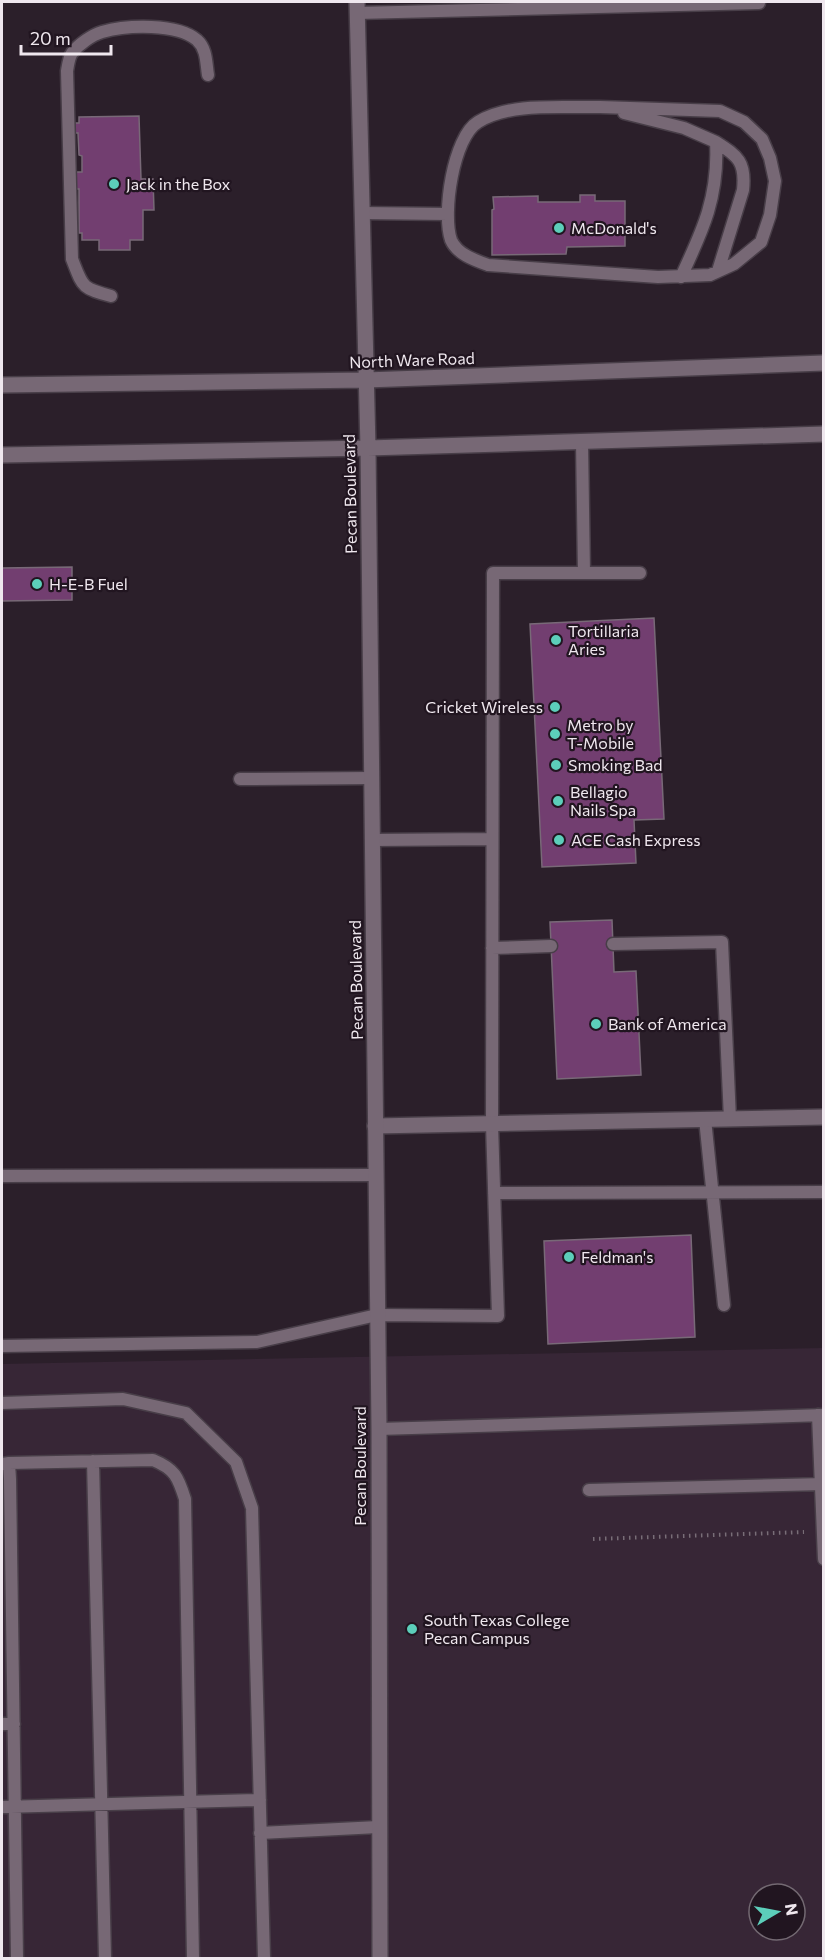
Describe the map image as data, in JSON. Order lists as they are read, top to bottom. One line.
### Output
{"streets":{"main road":["North Ware Road","Pecan Boulevard"]},"crossings":[["North Ware Road","Pecan Boulevard"]],"places":["Jack in the Box","McDonald's","H-E-B Fuel","Tortillaria Aries","Cricket Wireless","Metro by T-Mobile","Smoking Bad","Bellagio Nails Spa","ACE Cash Express","Bank of America","Feldman's","South Texas College Pecan Campus"],"scale_bar":"20 m","north":"right"}
